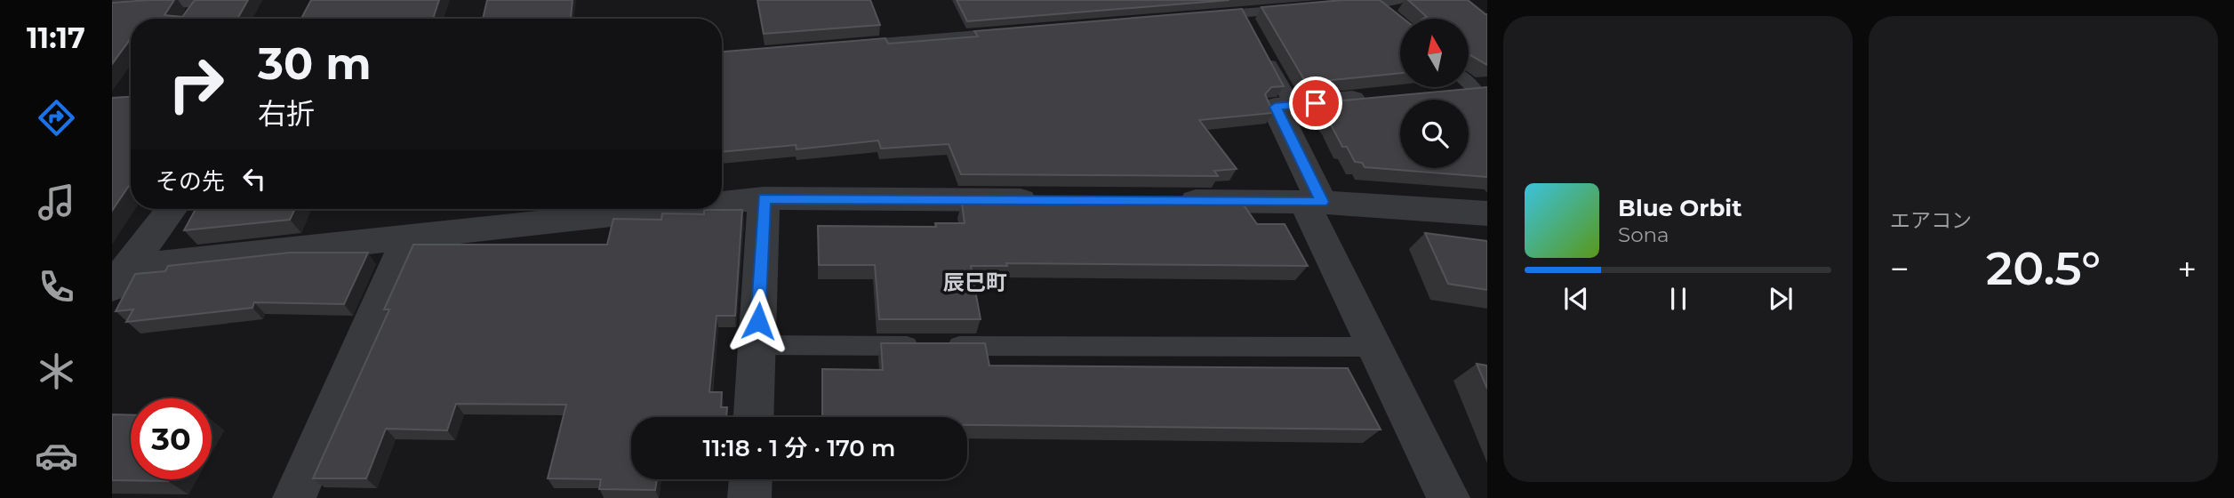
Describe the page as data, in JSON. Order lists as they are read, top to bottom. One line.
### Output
{"districts":["辰巳町"],"north":"top","page":{"tabs":"11:17","tile":"エアコン","turn":["30 m","右折"],"then":"その先","song":["Blue Orbit","Sona"],"heat":["−","20.5°","+"],"limit":"30","trip":"11:18 · 1 分 · 170 m"}}
